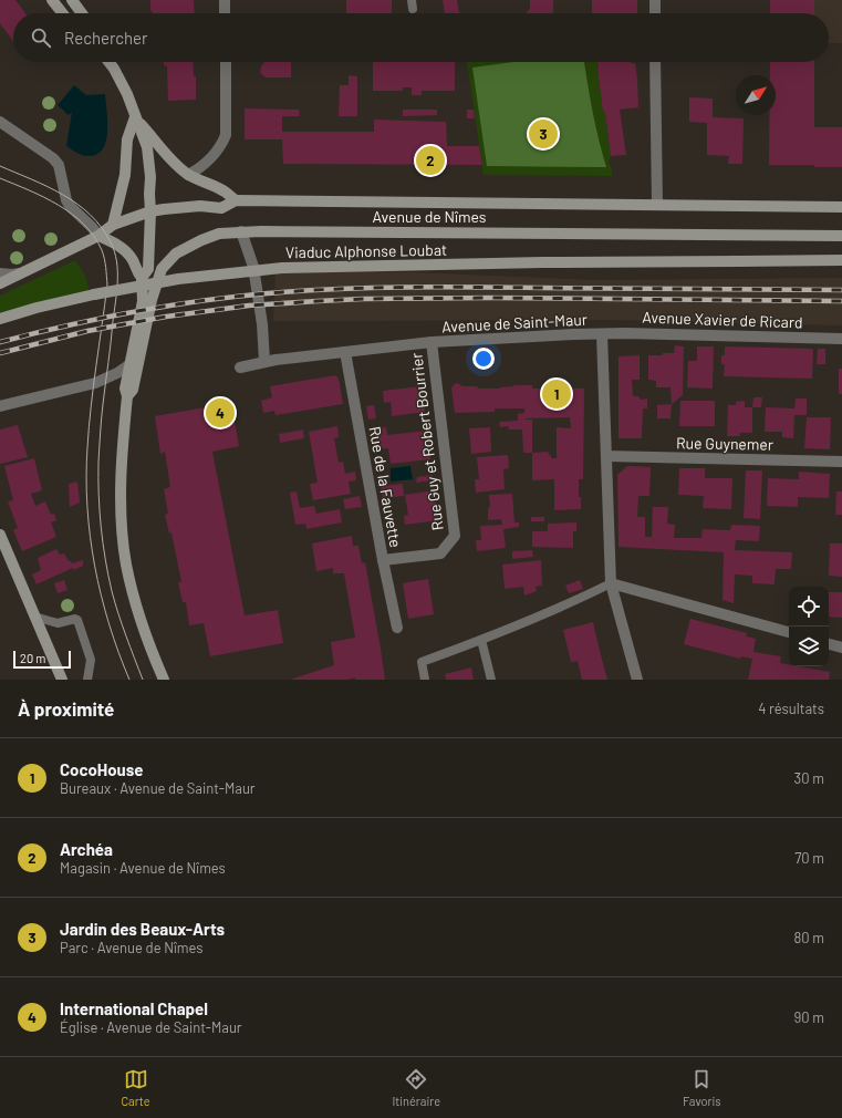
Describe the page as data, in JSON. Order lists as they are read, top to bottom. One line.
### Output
{"streets":{"main road":["Avenue de Nîmes","Viaduc Alphonse Loubat"],"street":["Avenue Xavier de Ricard","Avenue de Saint-Maur","Rue Guy et Robert Bourrier","Rue Guynemer","Rue de la Fauvette"]},"crossings":[["Avenue Xavier de Ricard","Avenue de Saint-Maur"],["Avenue de Saint-Maur","Rue Guy et Robert Bourrier"],["Avenue de Saint-Maur","Rue Guynemer"],["Avenue de Saint-Maur","Rue de la Fauvette"],["Rue Guy et Robert Bourrier","Rue de la Fauvette"]],"scale_bar":"20 m","north":"top right","page":{"search":"Rechercher","pins":["3","2","1","4"],"scale":"20 m","heading":["À proximité","4 résultats"],"list":[{"mark":"1","name":"CocoHouse","note":"Bureaux · Avenue de Saint-Maur","value":"30 m"},{"mark":"2","name":"Archéa","note":"Magasin · Avenue de Nîmes","value":"70 m"},{"mark":"3","name":"Jardin des Beaux-Arts","note":"Parc · Avenue de Nîmes","value":"80 m"},{"mark":"4","name":"International Chapel","note":"Église · Avenue de Saint-Maur","value":"90 m"}],"nav":["Carte","Itinéraire","Favoris"]}}
